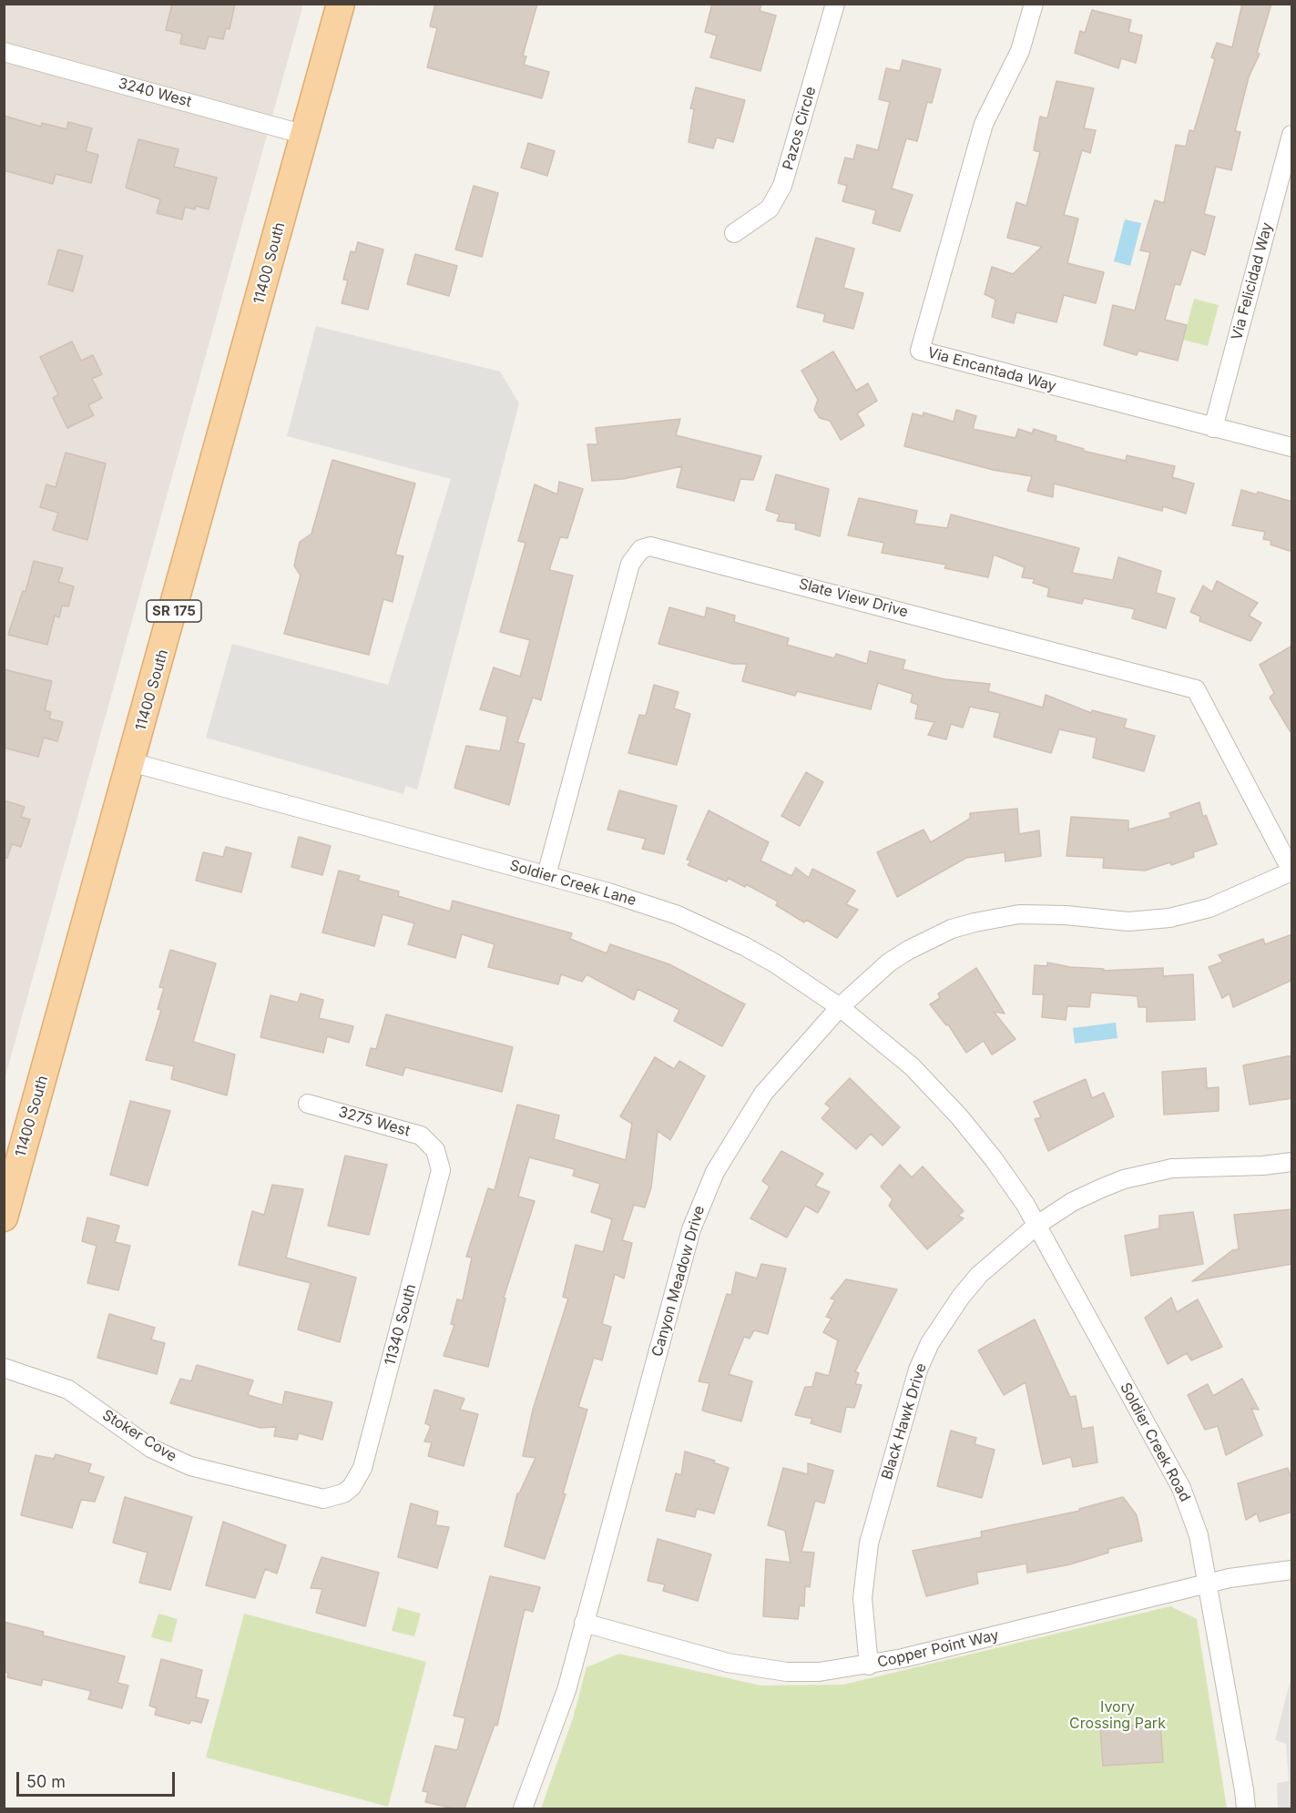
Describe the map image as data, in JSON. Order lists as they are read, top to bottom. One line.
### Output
{"streets":{"main road":["11400 South","SR 175"],"street":["3240 West","Pazos Circle","Via Felicidad Way","Via Encantada Way","Slate View Drive","Soldier Creek Lane","3275 West","Canyon Meadow Drive","11340 South","Black Hawk Drive","Stoker Cove","Soldier Creek Road","Copper Point Way"]},"crossings":[["3240 West","11400 South"],["11400 South","Soldier Creek Lane"],["Via Felicidad Way","Via Encantada Way"],["Slate View Drive","Soldier Creek Lane"],["Slate View Drive","Canyon Meadow Drive"],["Soldier Creek Lane","Canyon Meadow Drive"],["Soldier Creek Lane","Soldier Creek Road"],["3275 West","11340 South"],["Canyon Meadow Drive","Copper Point Way"],["11340 South","Stoker Cove"],["Black Hawk Drive","Soldier Creek Road"],["Black Hawk Drive","Copper Point Way"],["Soldier Creek Road","Copper Point Way"]],"parks":["Ivory Crossing Park"],"scale_bar":"50 m"}
